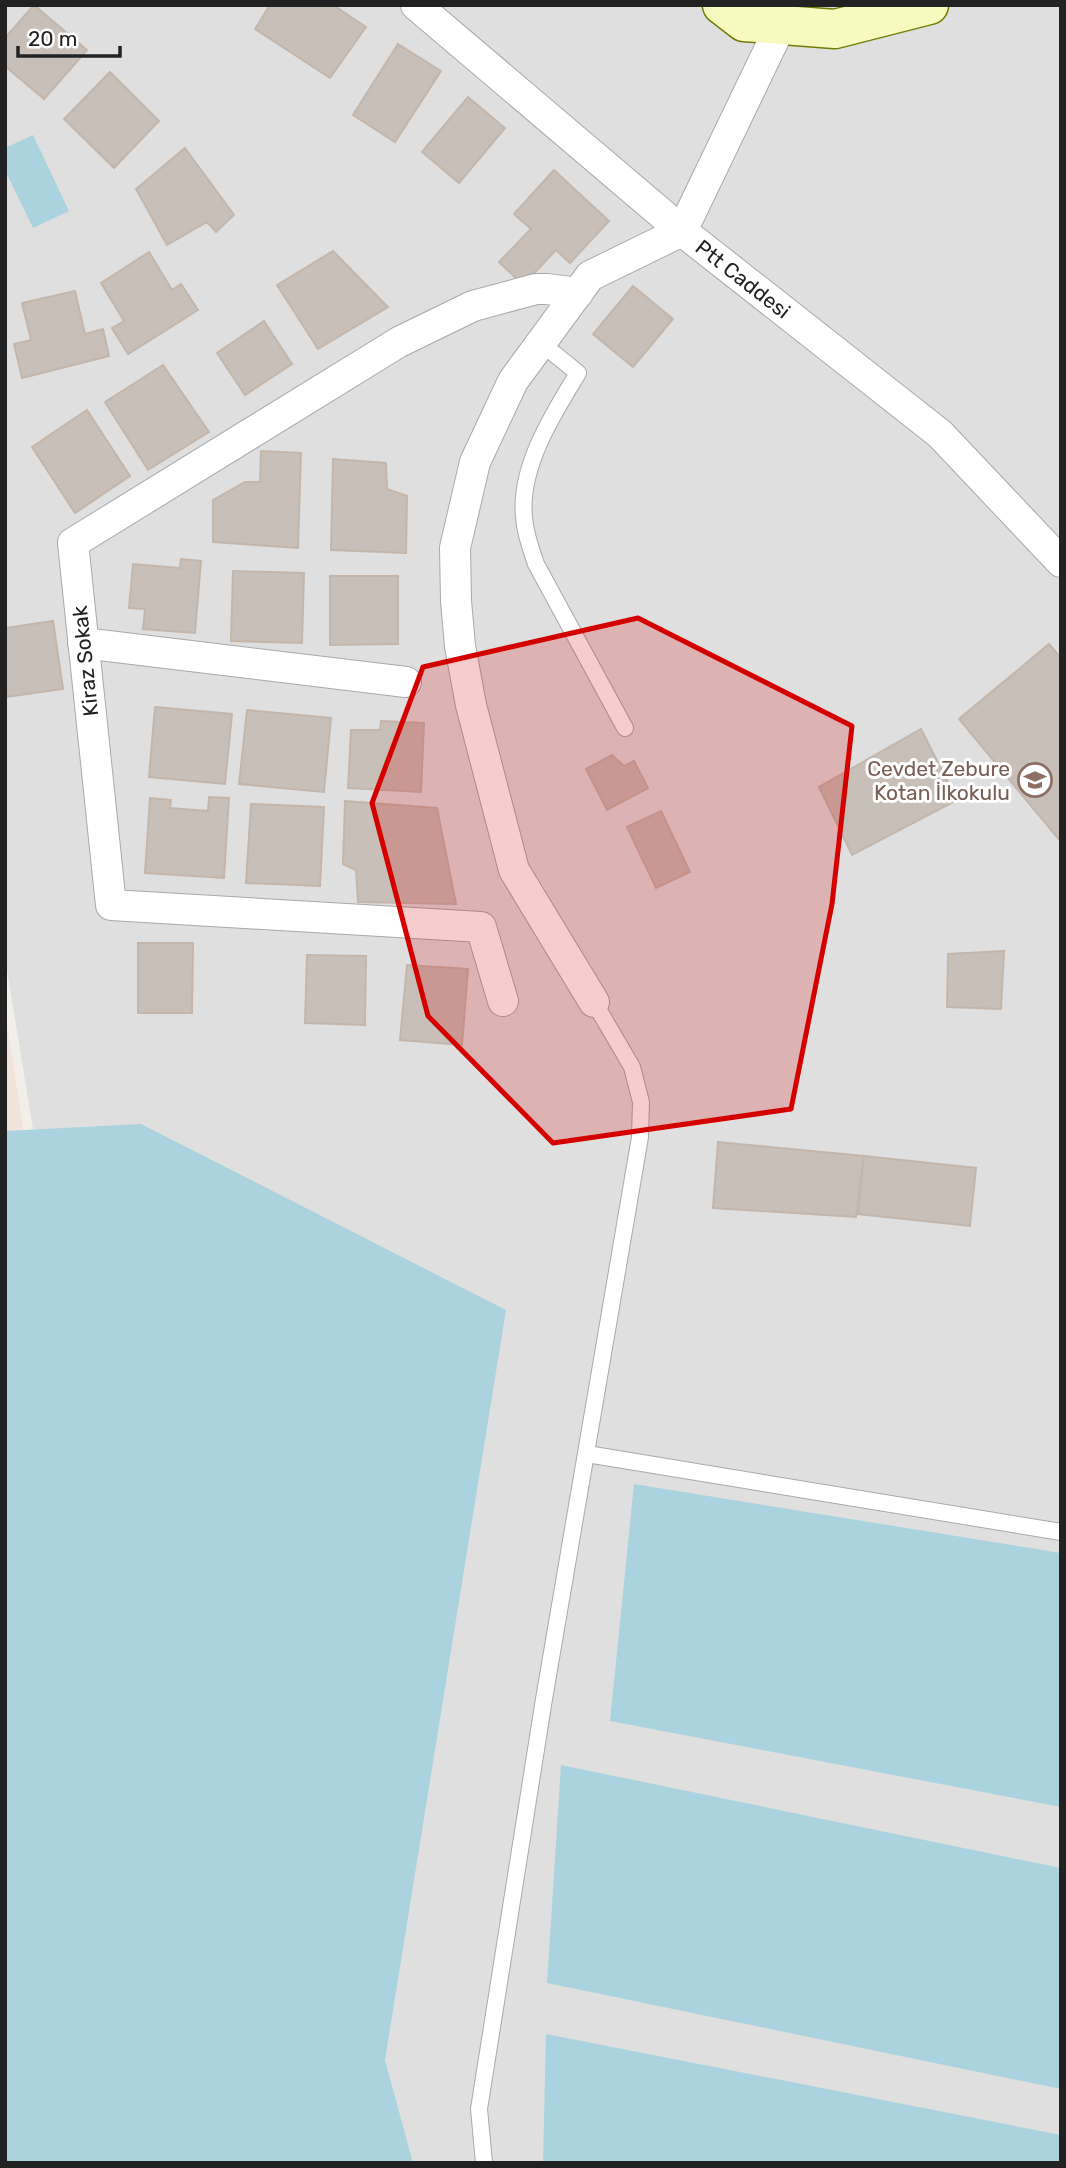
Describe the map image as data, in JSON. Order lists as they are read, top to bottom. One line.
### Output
{"streets":{"street":["Ptt Caddesi","Kiraz Sokak"]},"places":{"school or university":["Cevdet Zebure Kotan İlkokulu"]},"scale_bar":"20 m"}
